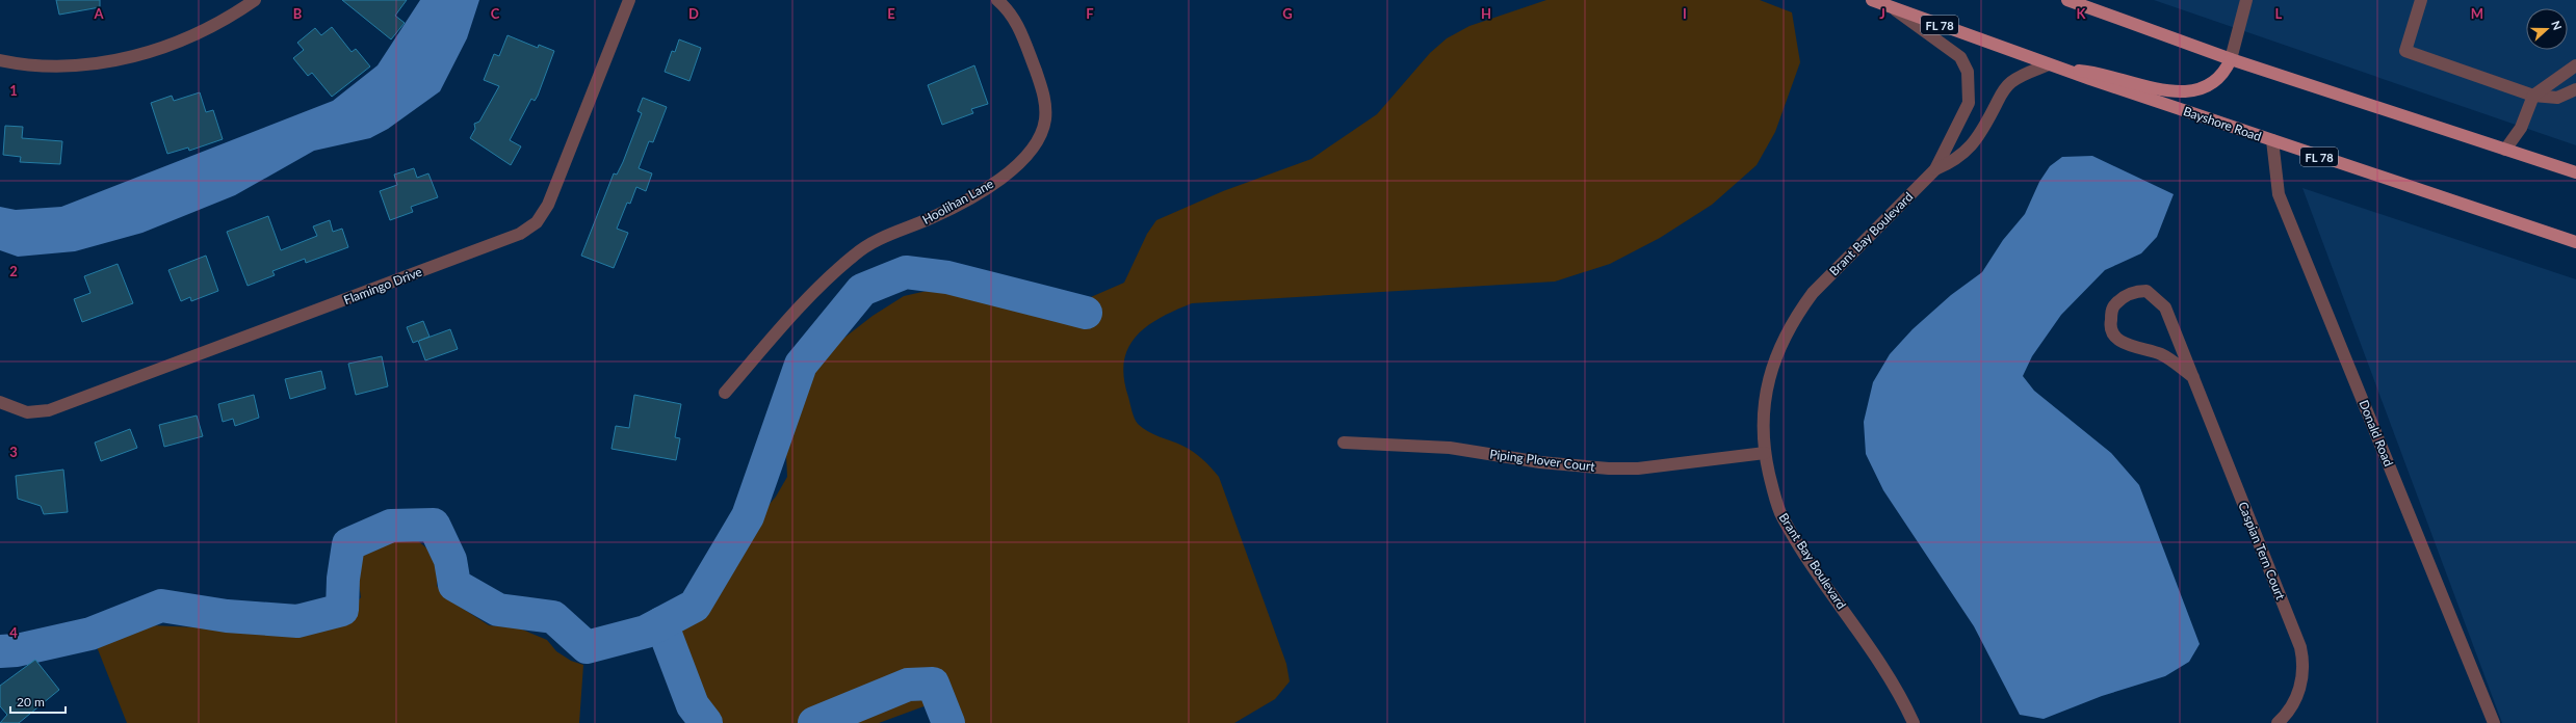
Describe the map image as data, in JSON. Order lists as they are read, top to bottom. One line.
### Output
{"streets":{"main road":["FL 78","Bayshore Road"],"street":["Hoolihan Lane","Brant Bay Boulevard","Flamingo Drive","Donald Road","Piping Plover Court","Caspian Tern Court"]},"crossings":[["Bayshore Road","Brant Bay Boulevard"],["Bayshore Road","Donald Road"],["Brant Bay Boulevard","Piping Plover Court"]],"scale_bar":"20 m","north":"right","grid":{"columns":["A","B","C","D","E","F","G","H","I","J","K","L","M"],"rows":["1","2","3","4"]}}
